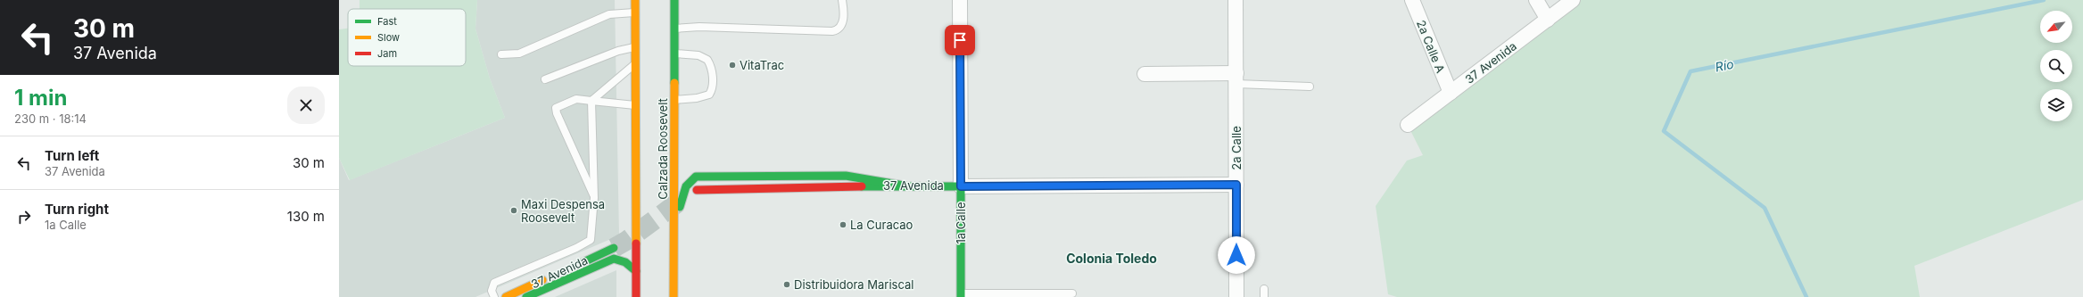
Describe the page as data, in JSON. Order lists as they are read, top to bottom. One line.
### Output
{"streets":{"main road":["37 Avenida","Calzada Roosevelt","1a Calle"],"street":["2a Calle A","2a Calle"]},"crossings":[["2a Calle A","37 Avenida"],["37 Avenida","2a Calle"],["37 Avenida","1a Calle"]],"districts":["Colonia Toledo"],"water":["Río"],"places":["VitaTrac","Maxi Despensa Roosevelt","La Curacao","Distribuidora Mariscal"],"legend":["Fast","Slow","Jam"],"north":"bottom left","page":{"turn":["30 m","37 Avenida"],"heading":["1 min","230 m · 18:14"],"list":[{"name":"Turn left","note":"37 Avenida","value":"30 m"},{"name":"Turn right","note":"1a Calle","value":"130 m"}]}}
